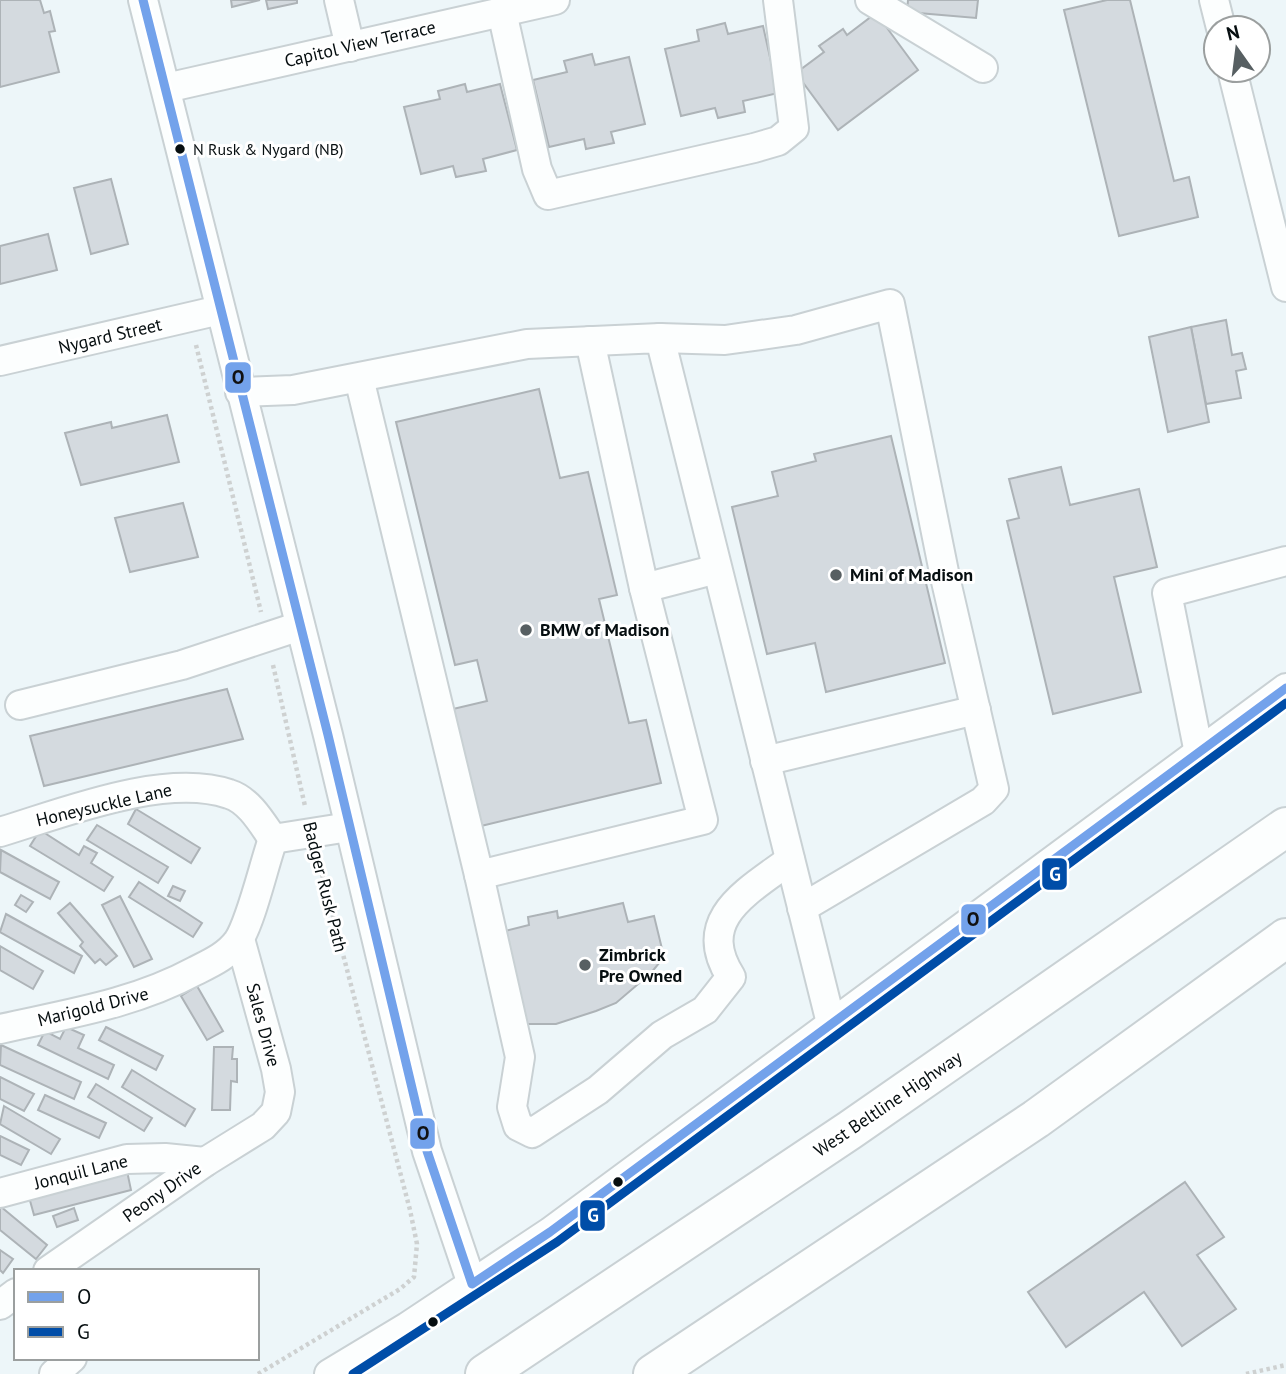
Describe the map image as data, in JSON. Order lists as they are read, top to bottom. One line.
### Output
{"streets":{"highway":["West Beltline Highway"],"street":["Capitol View Terrace","Nygard Street","Honeysuckle Lane","Marigold Drive","Sales Drive","Jonquil Lane","Peony Drive"],"path":["Badger Rusk Path"]},"crossings":[["Nygard Street","Badger Rusk Path"],["Marigold Drive","Sales Drive"],["Sales Drive","Peony Drive"],["Jonquil Lane","Peony Drive"]],"places":["N Rusk & Nygard (NB)","Mini of Madison","BMW of Madison","Zimbrick Pre Owned"],"lines":["transit line O","transit line G"],"legend":["O","G"],"north":"top"}
